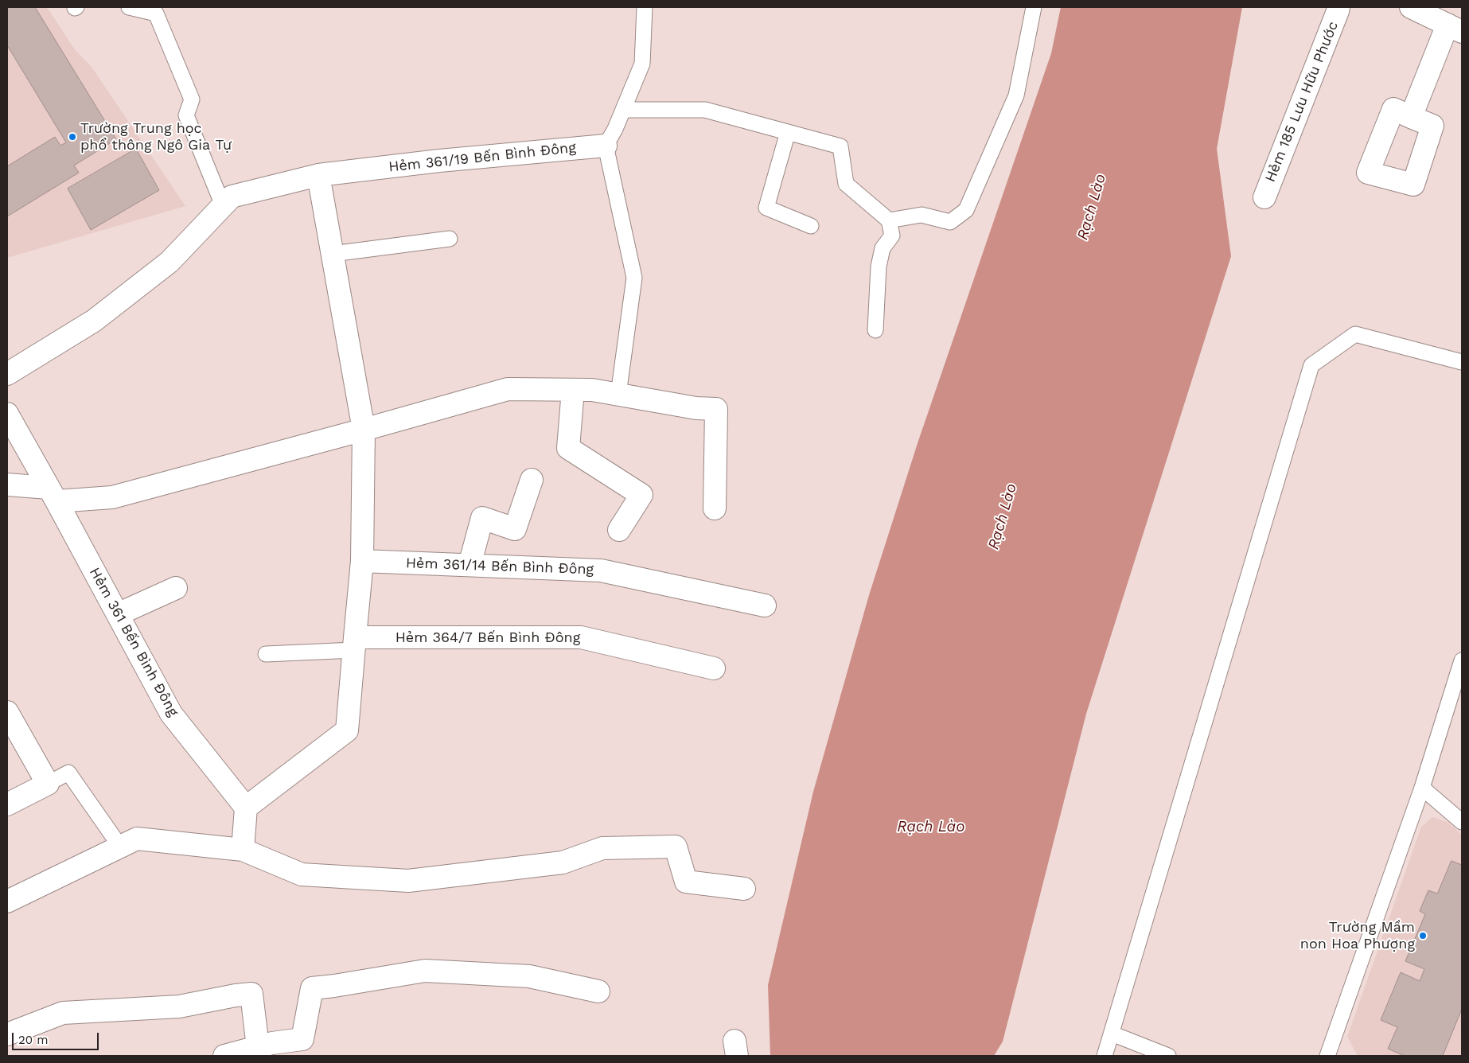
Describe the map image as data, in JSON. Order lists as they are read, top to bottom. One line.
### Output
{"streets":{"street":["Hẻm 185 Lưu Hữu Phước","Hẻm 361/19 Bến Bình Đông","Hẻm 361/14 Bến Bình Đông","Hẻm 364/7 Bến Bình Đông","Hẻm 361 Bến Bình Đông"]},"water":["Rạch Lào"],"places":["Trường Trung học phổ thông Ngô Gia Tự","Trường Mầm non Hoa Phượng"],"scale_bar":"20 m"}
